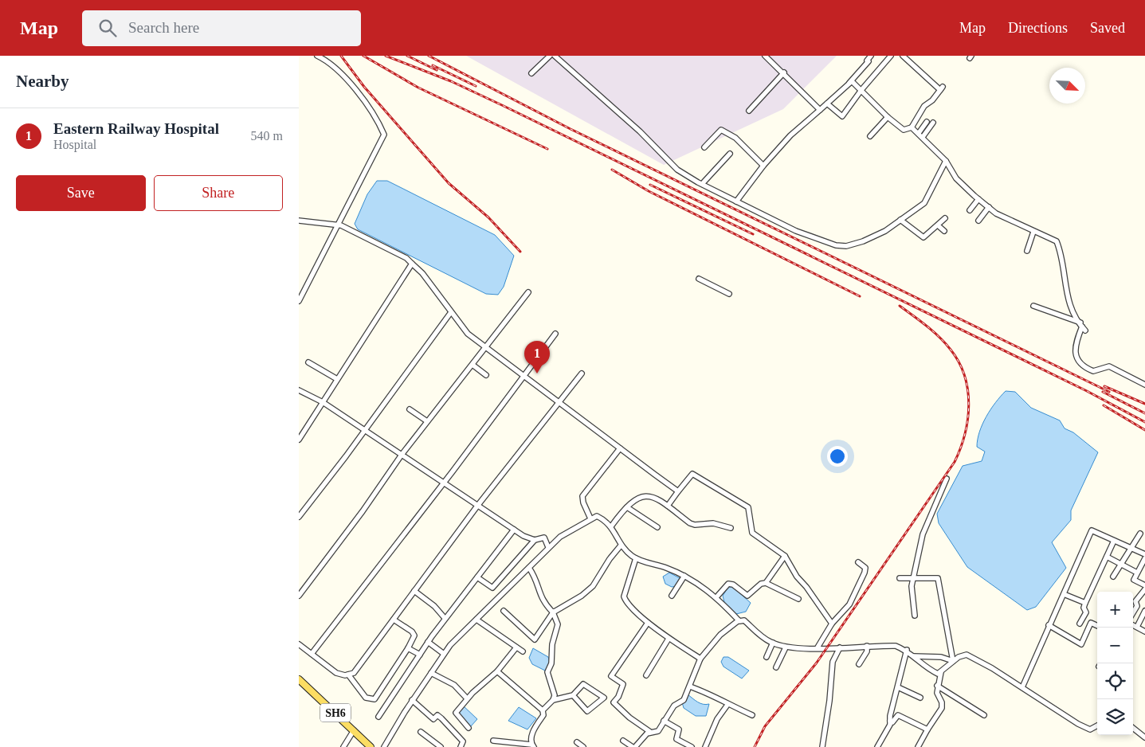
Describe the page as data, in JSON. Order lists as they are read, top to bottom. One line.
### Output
{"streets":{"main road":["SH6"]},"north":"bottom right","page":{"header":"Map","search":"Search here","nav":["Map","Directions","Saved"],"heading":"Nearby","list":[{"mark":"1","name":"Eastern Railway Hospital","note":"Hospital","value":"540 m"}],"buttons":["Save","Share"],"pins":"1","map_buttons":["+","−"]}}
